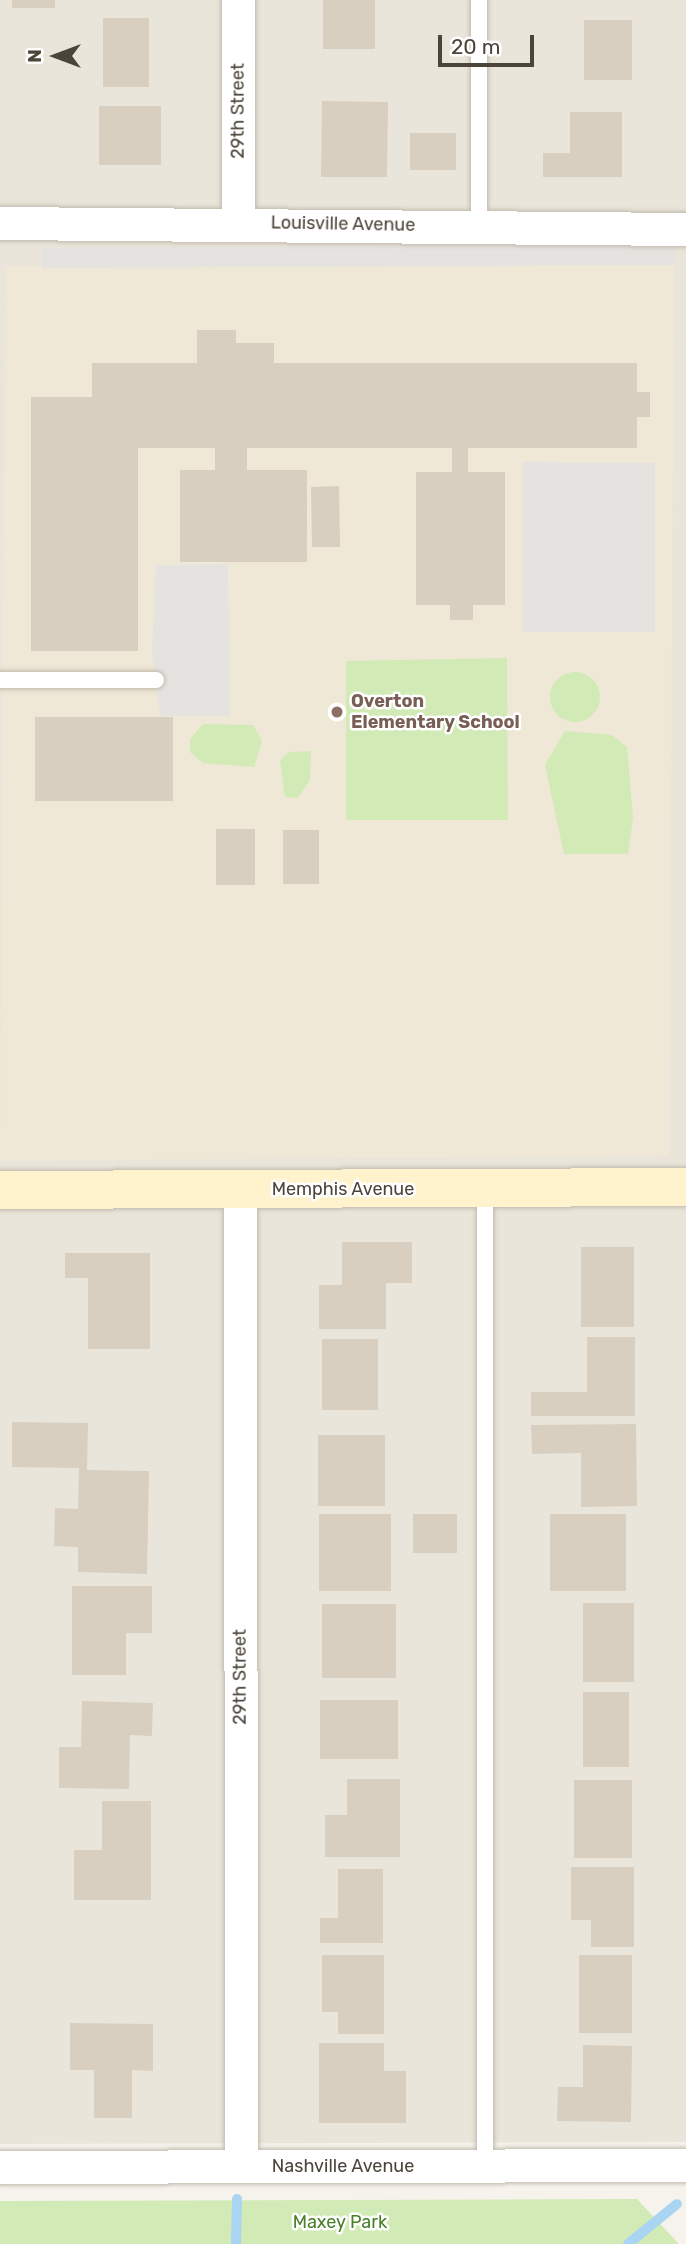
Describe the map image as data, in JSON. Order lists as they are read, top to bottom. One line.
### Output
{"streets":{"street":["29th Street","Louisville Avenue","Memphis Avenue","Nashville Avenue"]},"crossings":[["29th Street","Louisville Avenue"],["29th Street","Memphis Avenue"],["29th Street","Nashville Avenue"]],"parks":["Maxey Park"],"places":["Overton Elementary School"],"scale_bar":"20 m","north":"left"}
